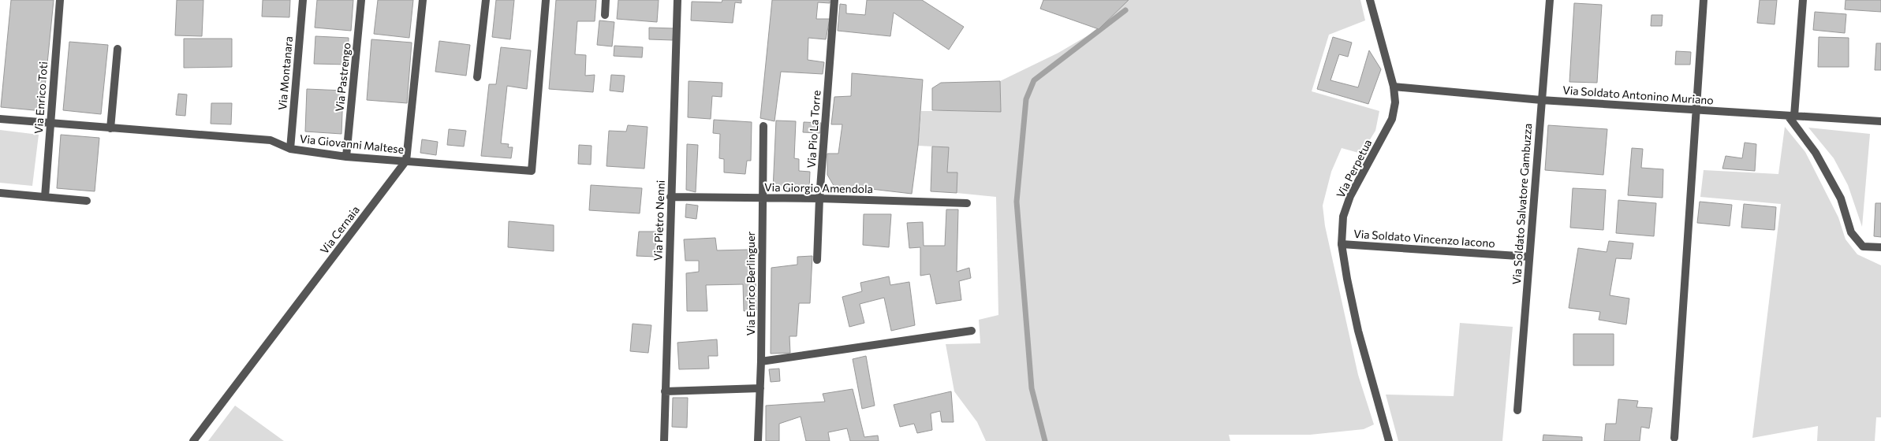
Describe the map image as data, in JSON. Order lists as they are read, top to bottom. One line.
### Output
{"streets":{"street":["Via Montanara","Via Pastrengo","Via Soldato Antonino Muriano","Via Enrico Toti","Via Pio La Torre","Via Giovanni Maltese","Via Perpetua","Via Giorgio Amendola","Via Soldato Salvatore Gambuzza","Via Pietro Nenni","Via Cernaia","Via Soldato Vincenzo Iacono","Via Enrico Berlinguer"]},"crossings":[["Via Montanara","Via Giovanni Maltese"],["Via Pastrengo","Via Giovanni Maltese"],["Via Soldato Antonino Muriano","Via Perpetua"],["Via Soldato Antonino Muriano","Via Soldato Salvatore Gambuzza"],["Via Enrico Toti","Via Giovanni Maltese"],["Via Pio La Torre","Via Giorgio Amendola"],["Via Giovanni Maltese","Via Cernaia"],["Via Perpetua","Via Soldato Vincenzo Iacono"],["Via Giorgio Amendola","Via Pietro Nenni"],["Via Giorgio Amendola","Via Enrico Berlinguer"],["Via Soldato Salvatore Gambuzza","Via Soldato Vincenzo Iacono"]]}
